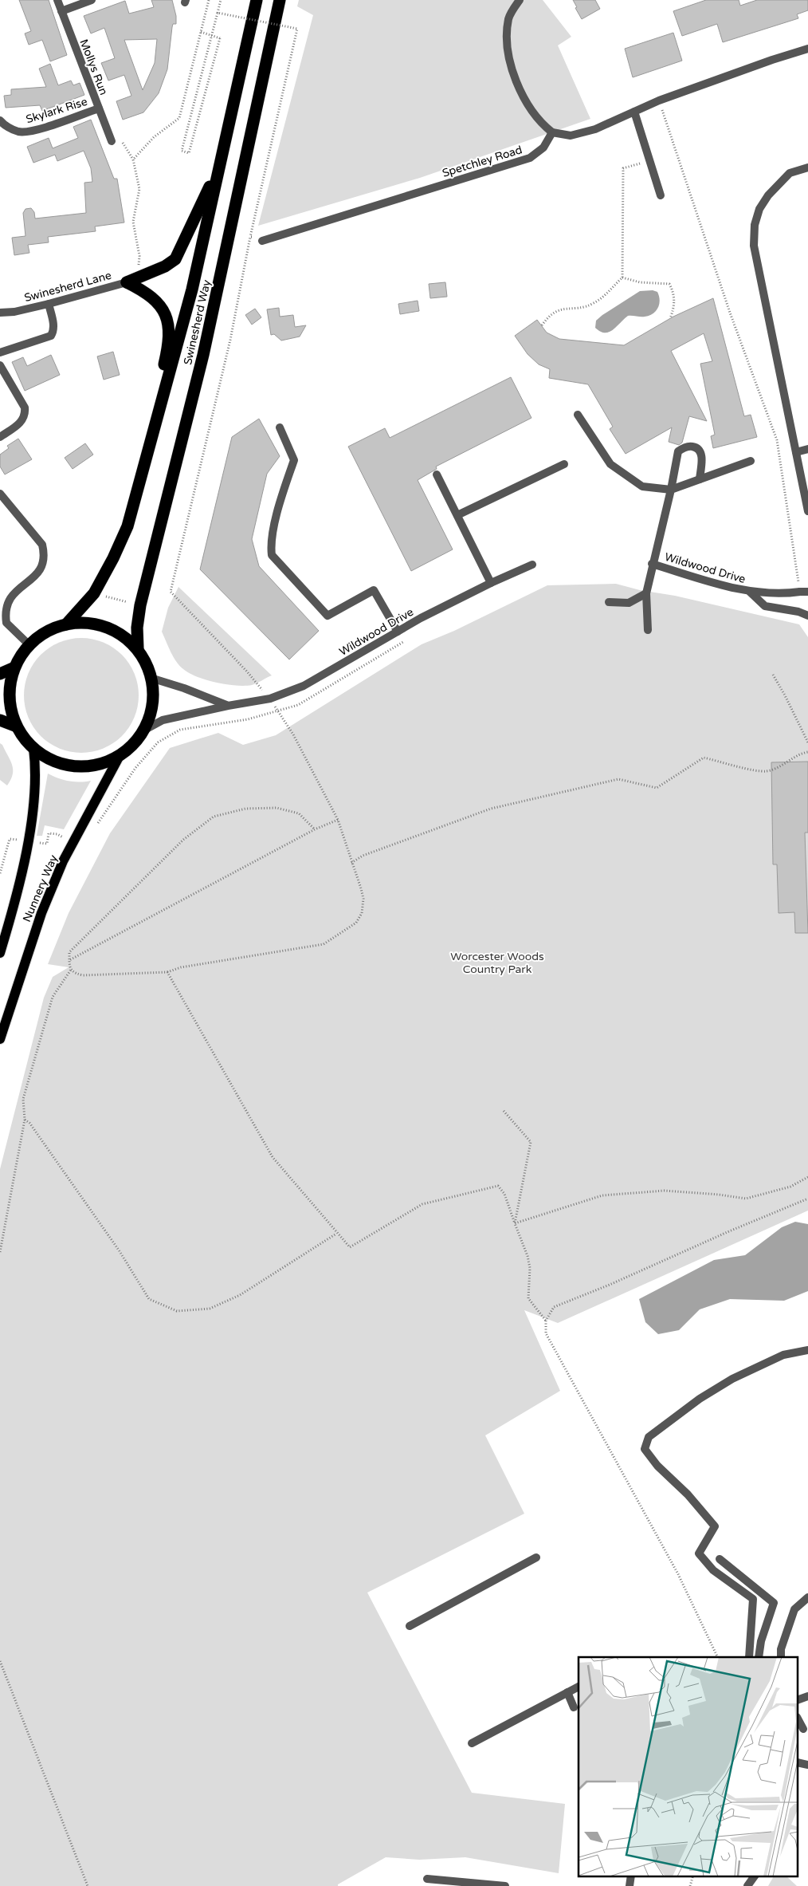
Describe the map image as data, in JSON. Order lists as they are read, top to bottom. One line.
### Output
{"streets":{"highway":["Swinesherd Way"],"main road":["Nunnery Way"],"street":["Mollys Run","Skylark Rise","Spetchley Road","Swinesherd Lane","Wildwood Drive"]},"crossings":[["Mollys Run","Skylark Rise"]],"parks":["Worcester Woods Country Park"]}
